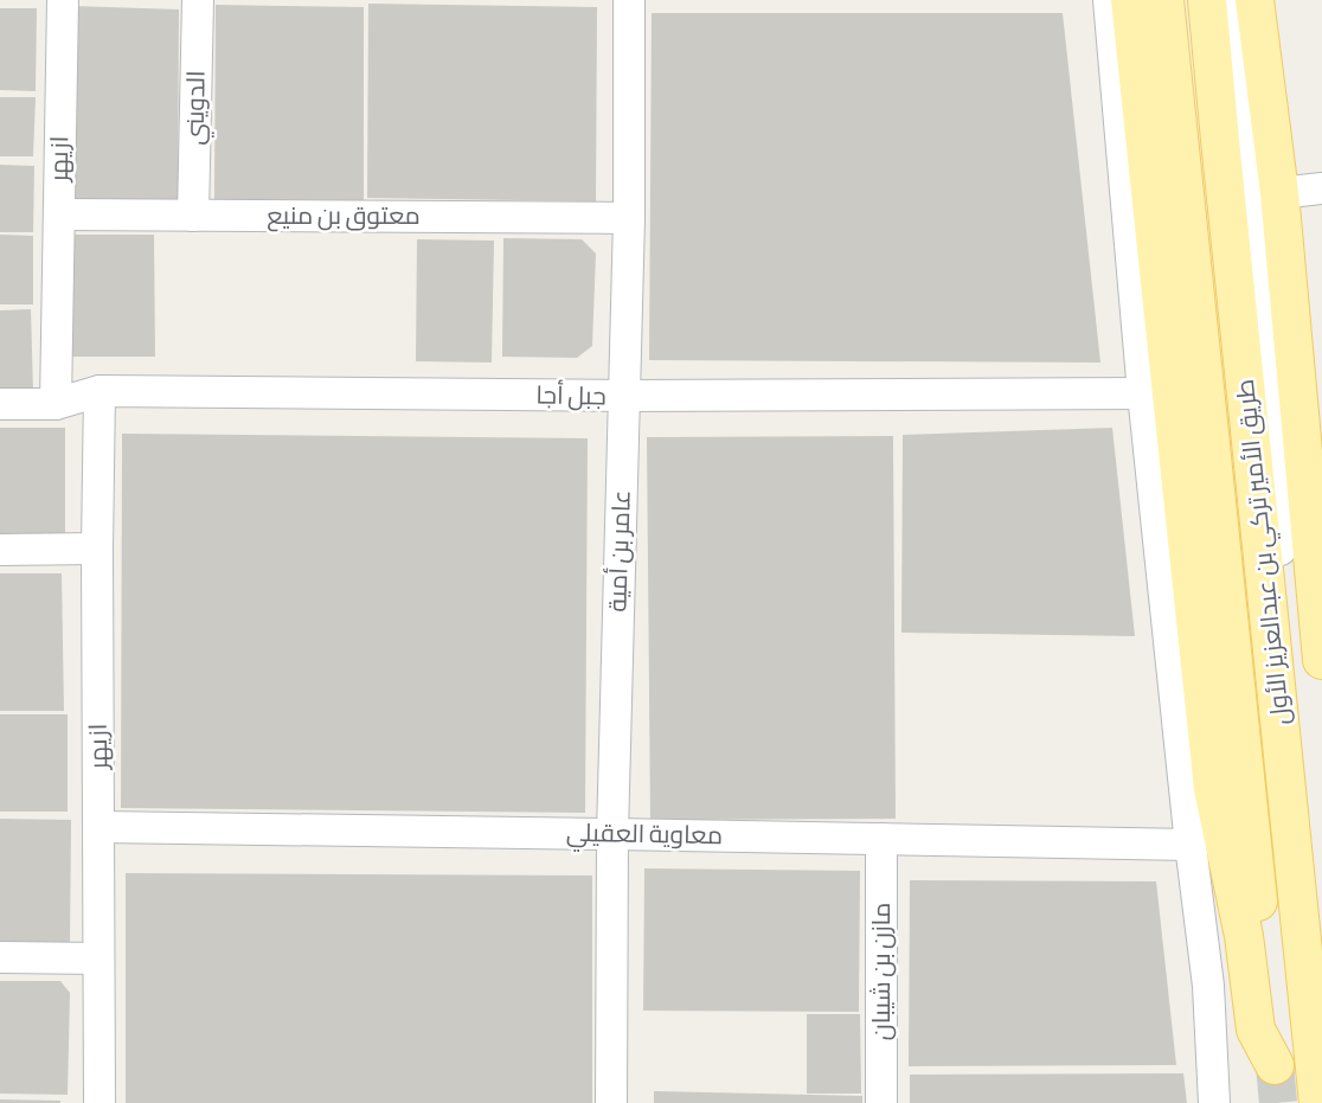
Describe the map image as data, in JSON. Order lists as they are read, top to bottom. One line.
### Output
{"streets":{"main road":["طريق الأمير تركي بن عبدالعزيز الأول"],"street":["الدويني","ازيهر","معتوق بن منيع","جبل أجا","عامر بن أمية","معاوية العقيلي","مازن بن شيبان"]},"crossings":[["الدويني","معتوق بن منيع"],["ازيهر","معتوق بن منيع"],["ازيهر","جبل أجا"],["ازيهر","معاوية العقيلي"],["معتوق بن منيع","عامر بن أمية"],["جبل أجا","عامر بن أمية"],["عامر بن أمية","معاوية العقيلي"],["معاوية العقيلي","مازن بن شيبان"]]}
